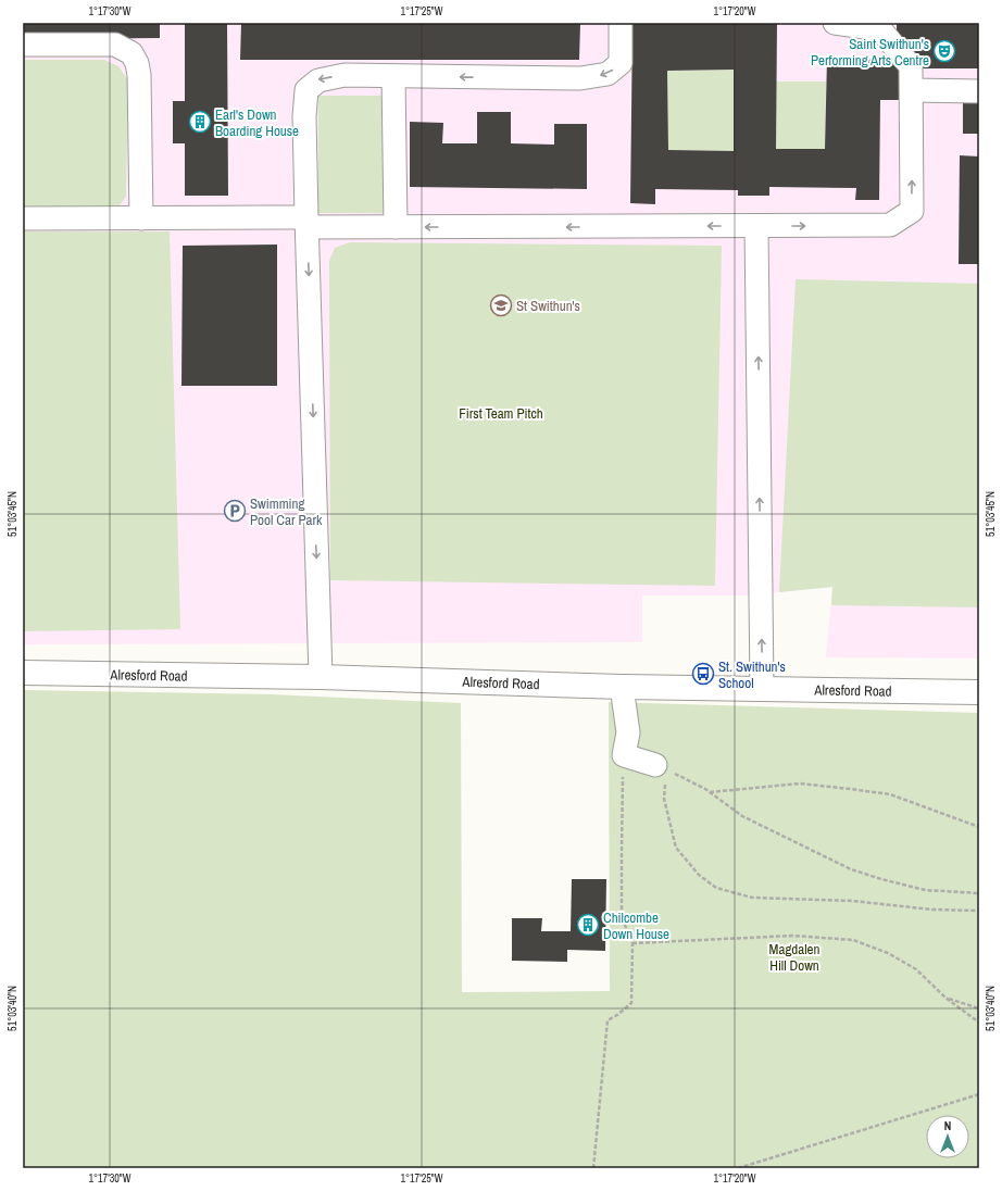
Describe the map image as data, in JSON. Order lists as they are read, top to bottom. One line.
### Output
{"streets":{"main road":["Alresford Road"]},"parks":["First Team Pitch","Magdalen Hill Down"],"places":{"theatre":["Saint Swithun's Performing Arts Centre"],"building":["Earl's Down Boarding House","Chilcombe Down House"],"school or university":["St Swithun's"],"parking":["Swimming Pool Car Park"],"bus stop":["St. Swithun's School"]},"north":"top","coordinates":["1°17'30\"W","1°17'25\"W","1°17'20\"W","51°03'45\"N","51°03'40\"N"]}
